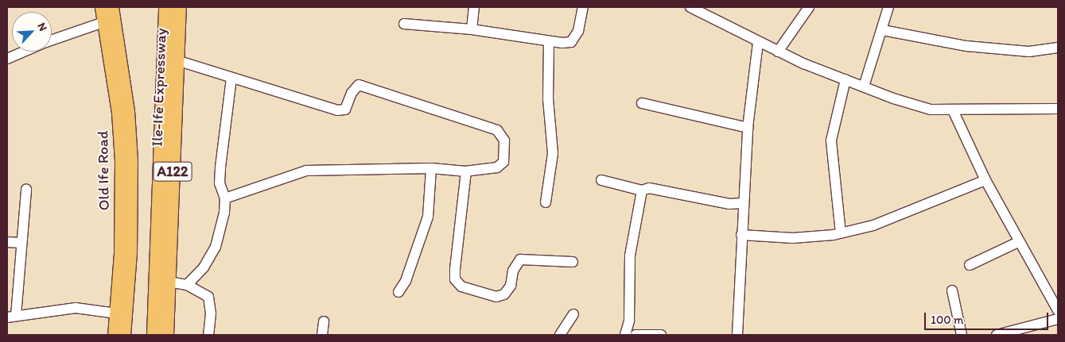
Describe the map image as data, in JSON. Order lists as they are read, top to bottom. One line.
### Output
{"streets":{"highway":["Ile-Ife Expressway","A122"],"main road":["Old Ife Road"]},"scale_bar":"100 m","north":"top right"}
